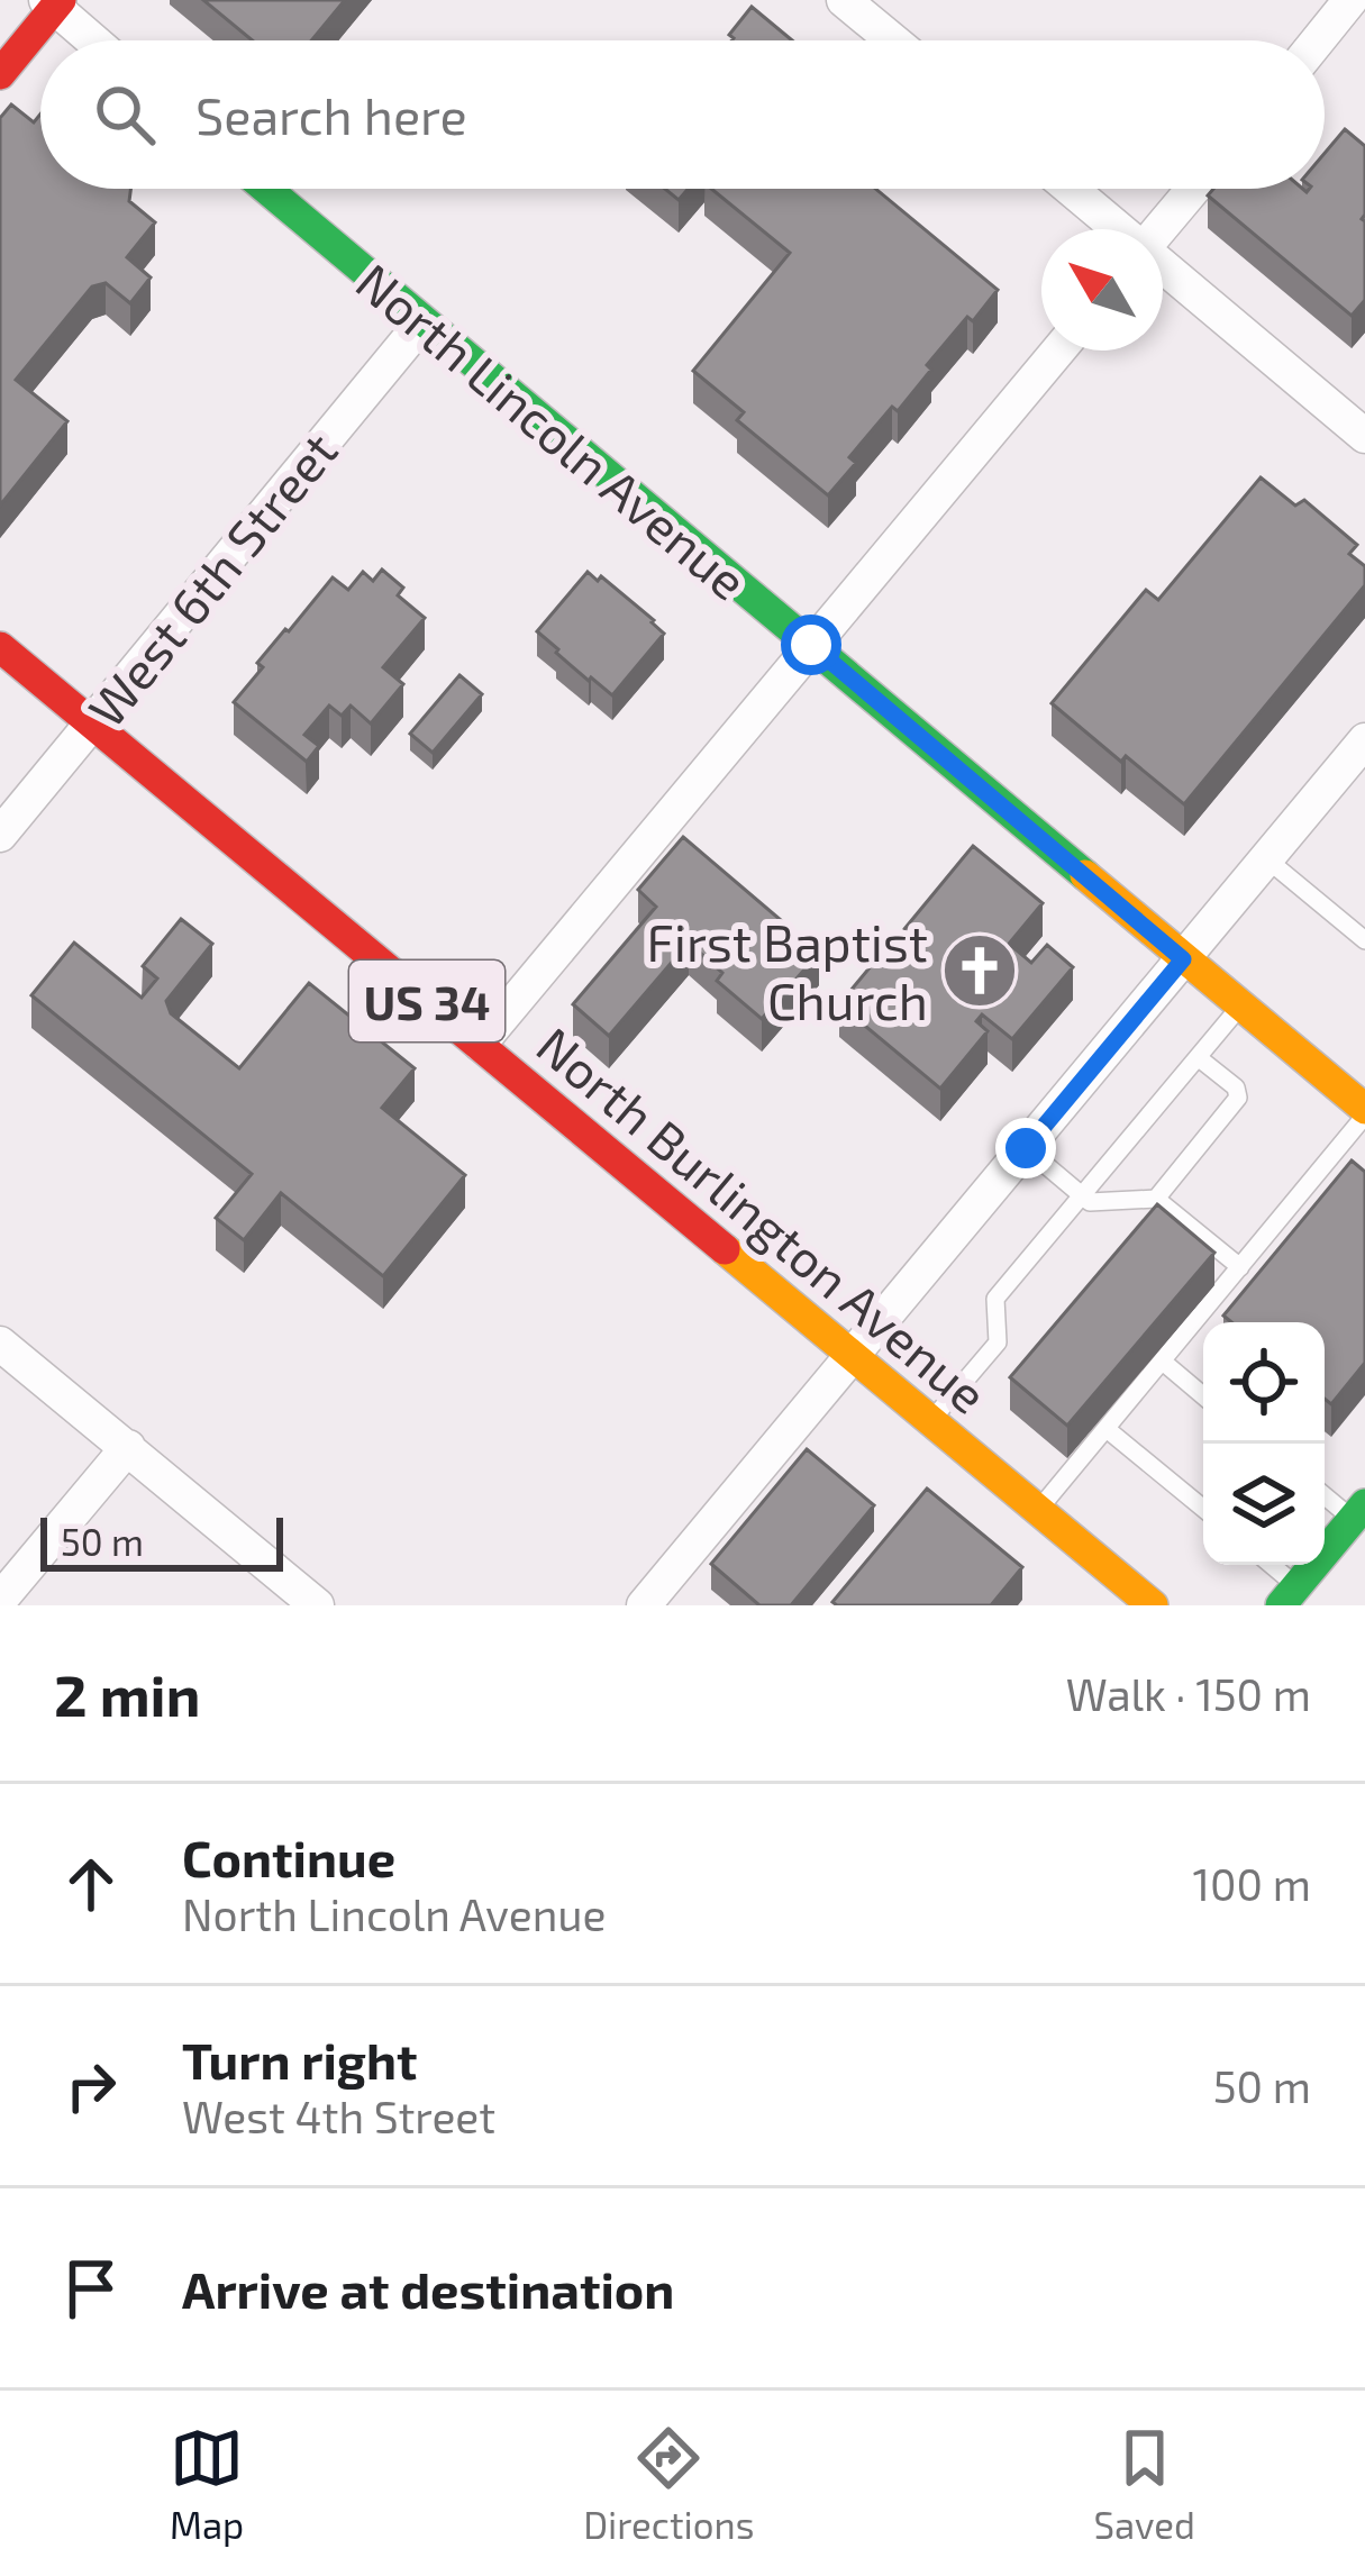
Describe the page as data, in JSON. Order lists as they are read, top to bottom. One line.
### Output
{"streets":{"main road":["North Lincoln Avenue","US 34","North Burlington Avenue"],"street":["West 6th Street"]},"crossings":[["North Lincoln Avenue","West 6th Street"],["West 6th Street","North Burlington Avenue"]],"places":{"church":["First Baptist Church"]},"scale_bar":"50 m","north":"top left","page":{"search":"Search here","scale":"50 m","heading":["2 min","Walk · 150 m"],"list":[["Continue","North Lincoln Avenue","100 m"],["Turn right","West 4th Street","50 m"],"Arrive at destination"],"nav":["Map","Directions","Saved"]}}
